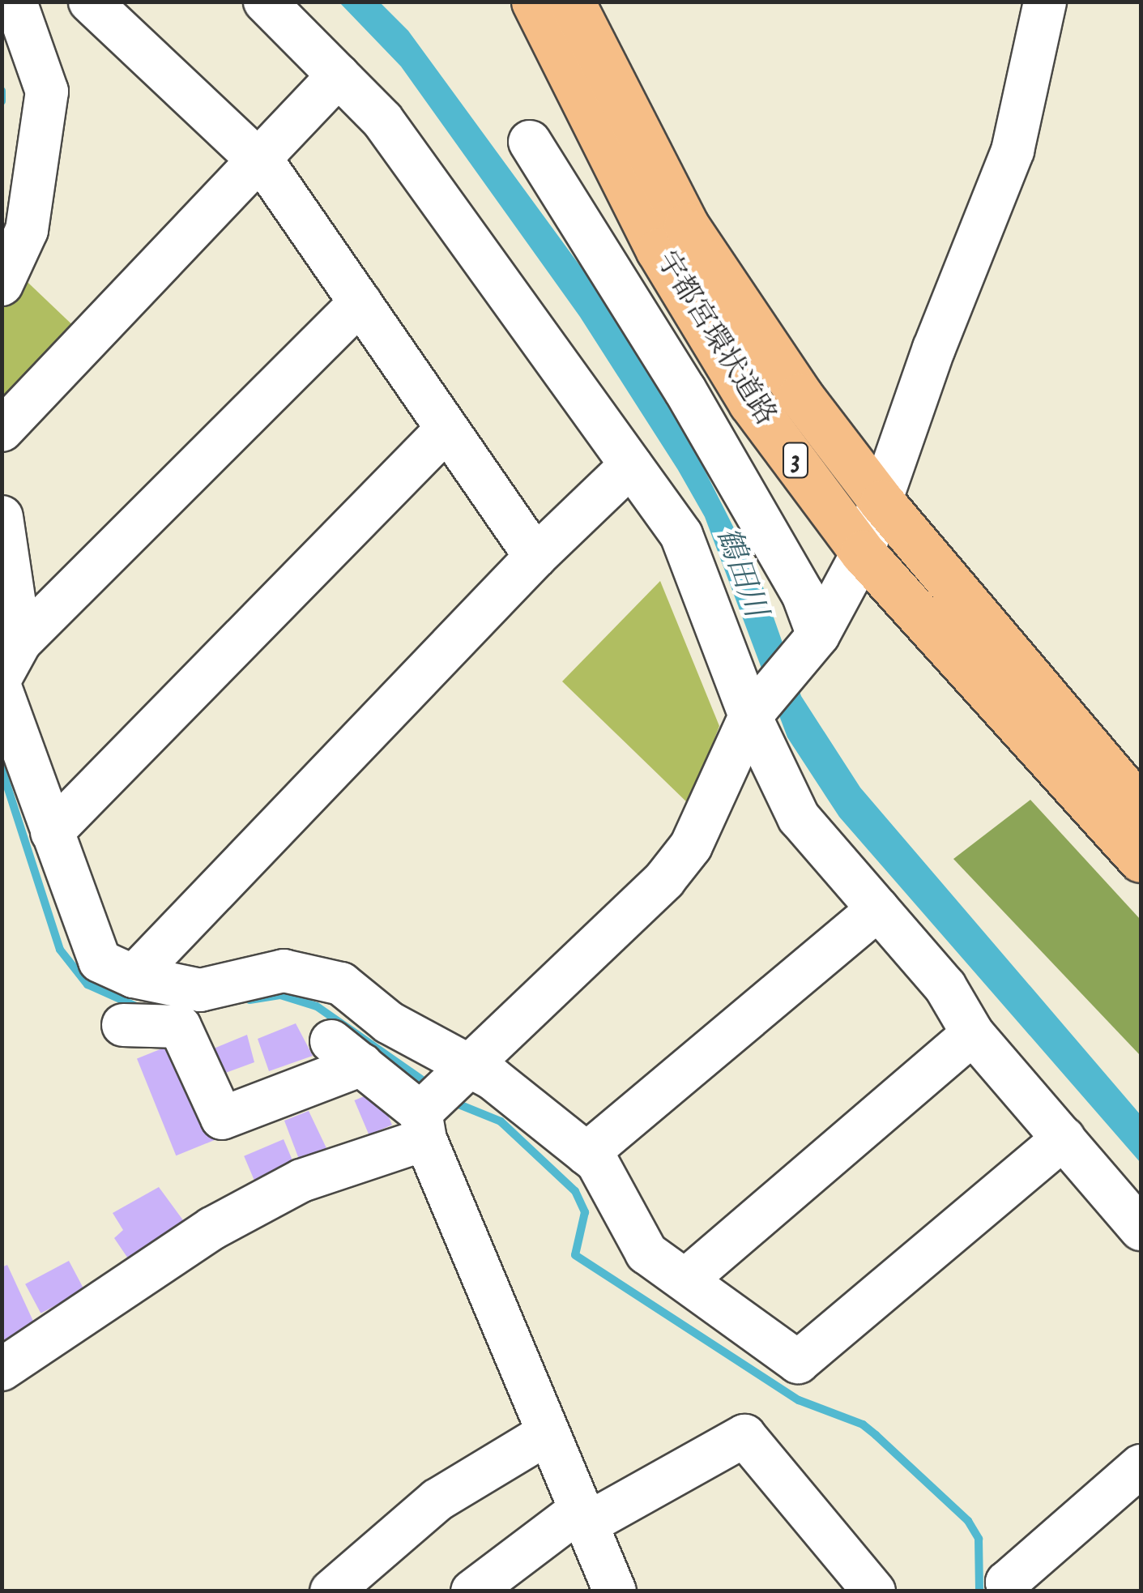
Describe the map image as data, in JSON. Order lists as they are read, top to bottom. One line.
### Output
{"streets":{"main road":["宇都宮環状道路","3"]},"crossings":[["宇都宮環状道路","3"]],"water":["鶴田川"]}
